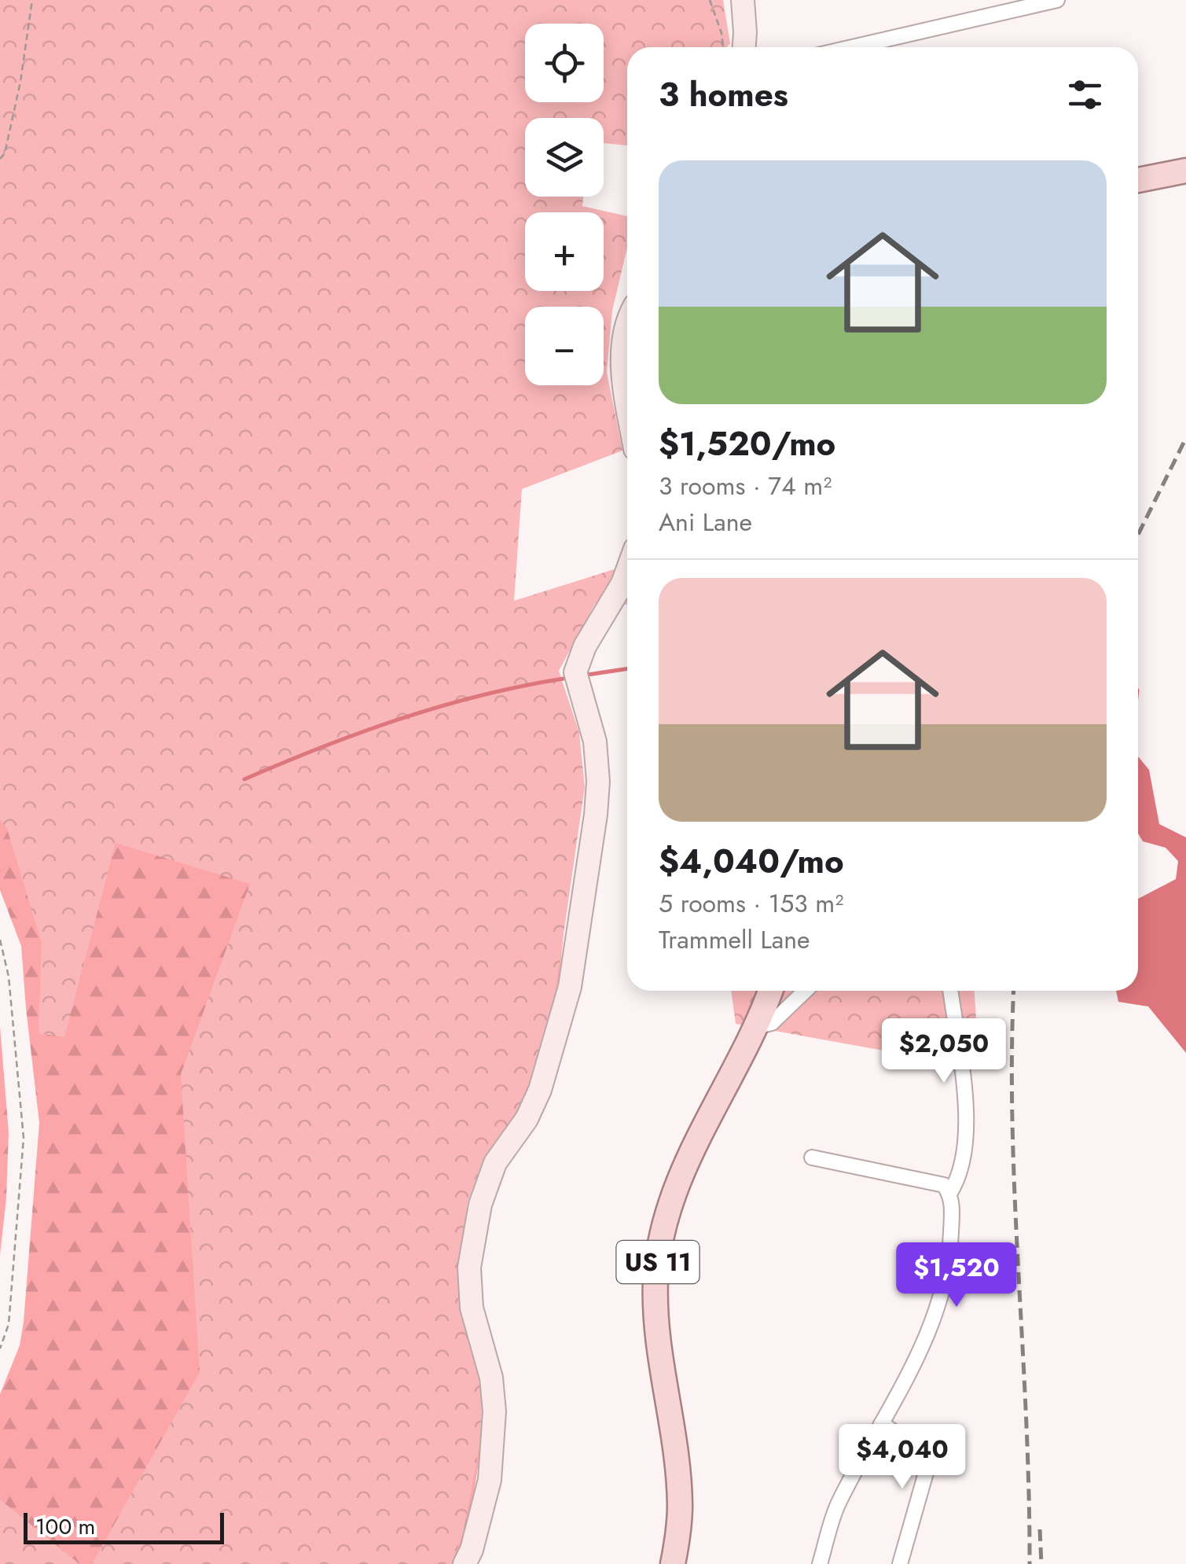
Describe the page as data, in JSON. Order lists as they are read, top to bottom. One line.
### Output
{"streets":{"main road":["US 11"]},"scale_bar":"100 m","page":{"map_buttons":["+","−"],"heading":"3 homes","list":[{"name":"$1,520/mo","note":"3 rooms · 74 m² · Ani Lane"},{"name":"$4,040/mo","note":"5 rooms · 153 m² · Trammell Lane"}],"price":["$2,050","$1,520","$4,040"],"scale":"100 m"}}
